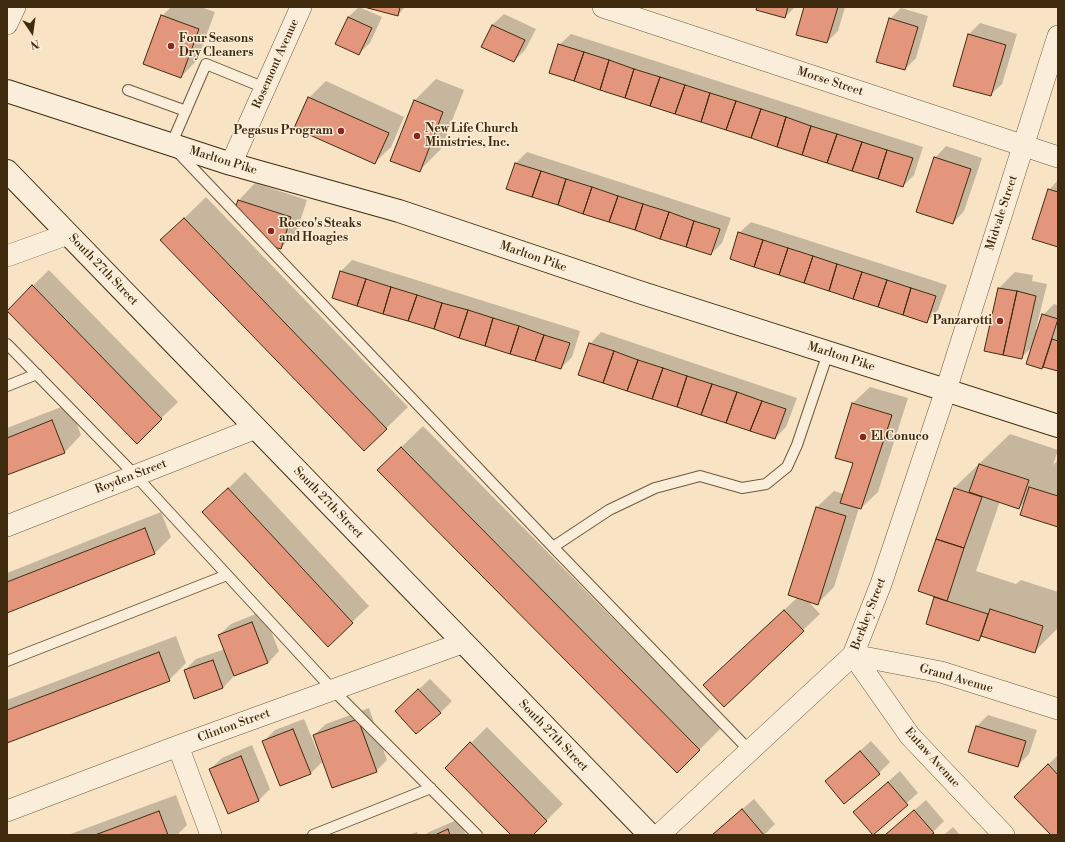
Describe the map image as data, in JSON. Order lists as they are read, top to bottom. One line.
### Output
{"streets":{"main road":["Marlton Pike","South 27th Street"],"street":["Rosemont Avenue","Morse Street","Midvale Street","Royden Street","Berkley Street","Grand Avenue","Clinton Street","Eutaw Avenue"]},"crossings":[["Rosemont Avenue","Marlton Pike"],["Morse Street","Midvale Street"],["Marlton Pike","Midvale Street"],["Marlton Pike","Berkley Street"],["Midvale Street","Berkley Street"],["South 27th Street","Royden Street"],["South 27th Street","Clinton Street"],["Berkley Street","Grand Avenue"],["Berkley Street","Eutaw Avenue"],["Grand Avenue","Eutaw Avenue"]],"places":["Four Seasons Dry Cleaners","Pegasus Program","New Life Church Ministries, Inc.","Rocco's Steaks and Hoagies","Panzarotti","El Conuco"],"north":"bottom"}
